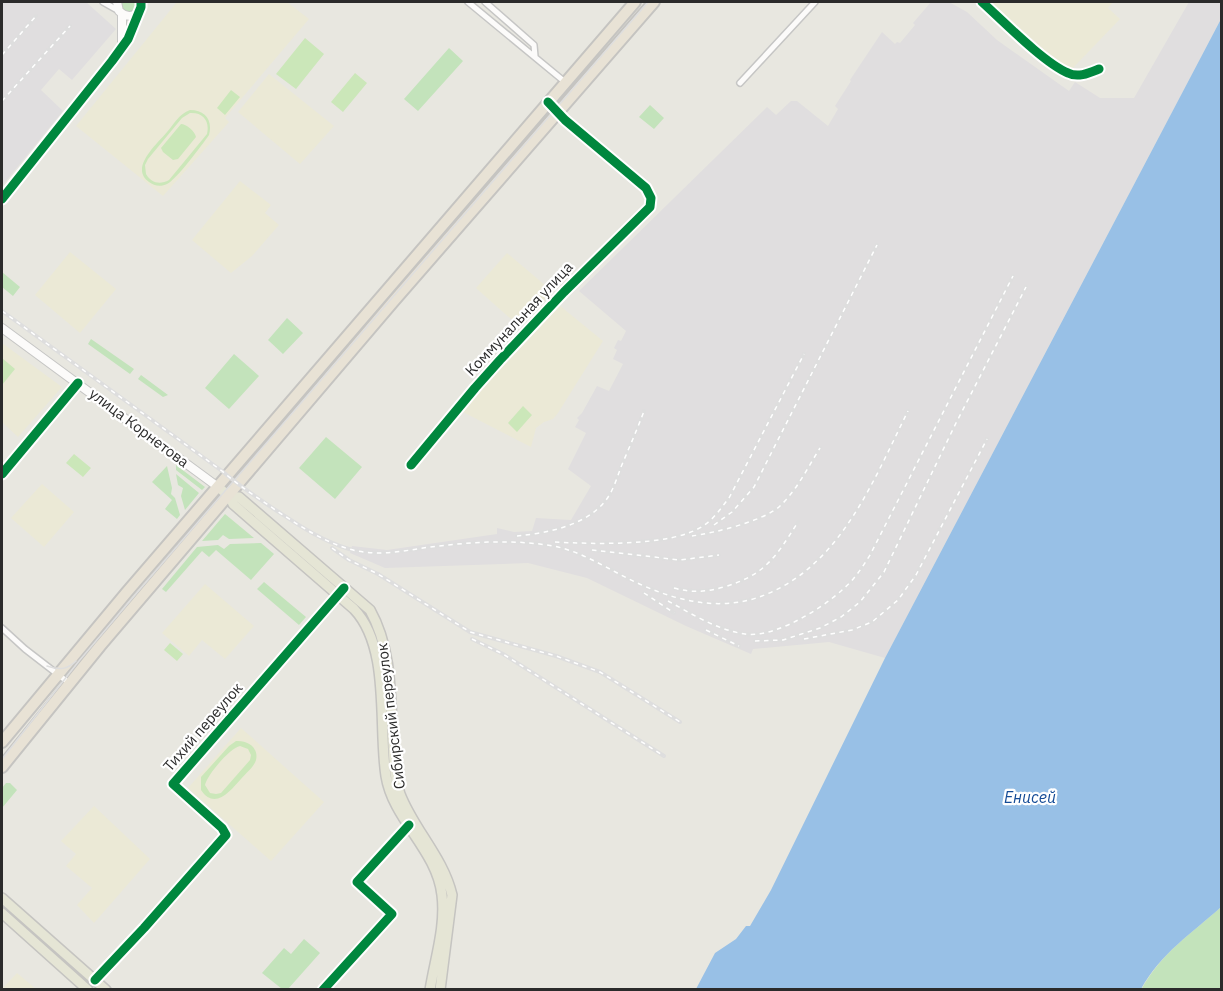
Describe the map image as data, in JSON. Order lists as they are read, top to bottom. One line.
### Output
{"streets":{"main road":["Сибирский переулок"],"street":["Коммунальная улица","улица Корнетова","Тихий переулок"]},"crossings":[["улица Корнетова","Сибирский переулок"],["Сибирский переулок","Тихий переулок"]],"water":["Енисей"]}
